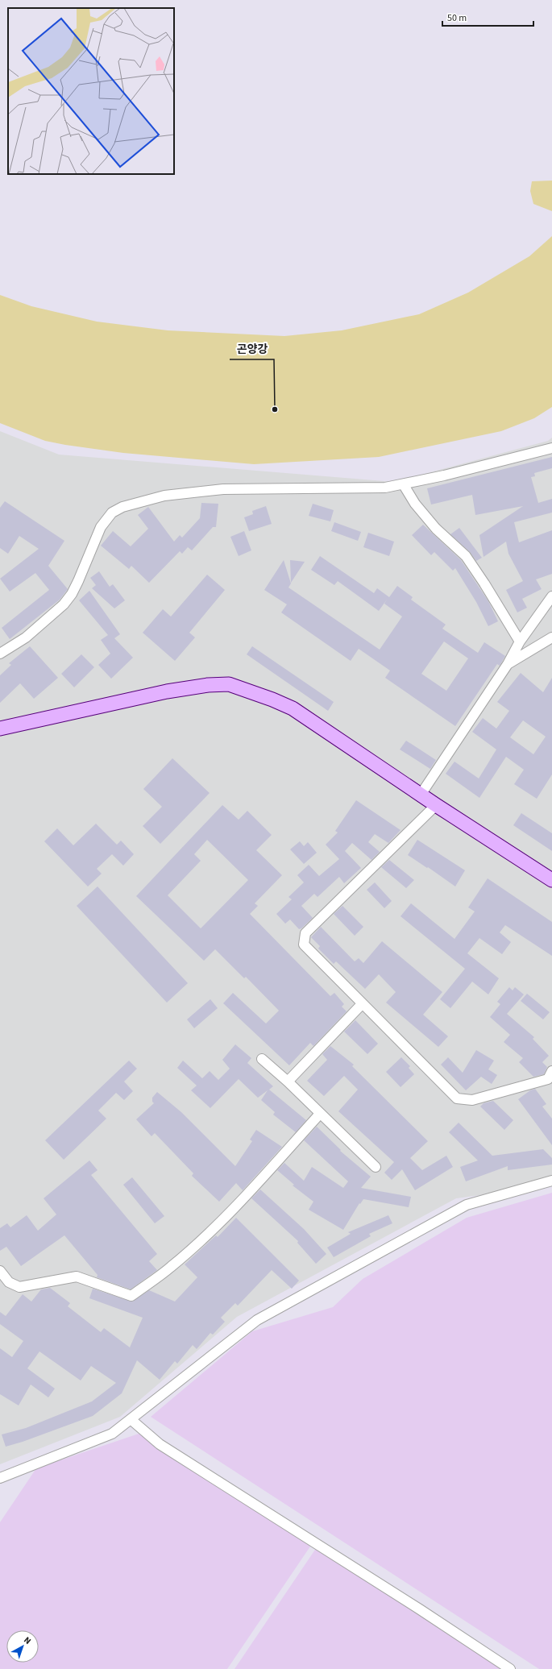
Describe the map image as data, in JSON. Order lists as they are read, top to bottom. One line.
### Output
{"places":["곤양강"],"scale_bar":"50 m","north":"top right"}
